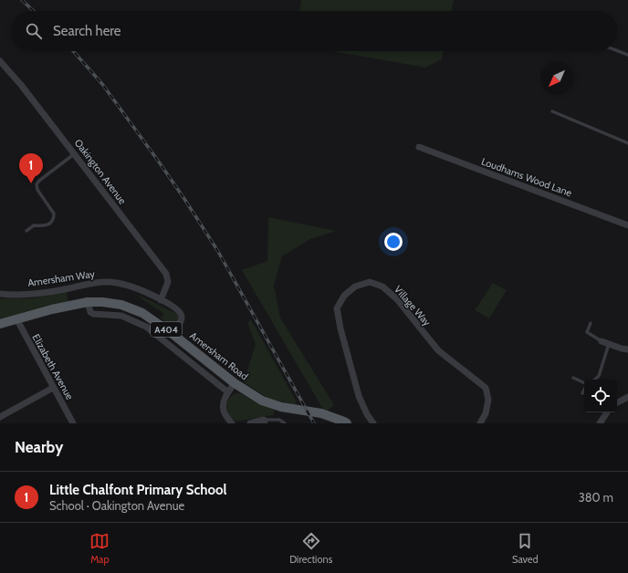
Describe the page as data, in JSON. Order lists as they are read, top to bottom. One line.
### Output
{"streets":{"main road":["A404","Amersham Road"],"street":["Oakington Avenue","Loudhams Wood Lane","Amersham Way","Village Way","Elizabeth Avenue"]},"crossings":[["Oakington Avenue","Amersham Way"],["Amersham Way","Amersham Road"],["Amersham Road","Elizabeth Avenue"]],"north":"bottom left","page":{"search":"Search here","pins":"1","heading":"Nearby","list":[{"mark":"1","name":"Little Chalfont Primary School","note":"School · Oakington Avenue","value":"380 m"}],"nav":["Map","Directions","Saved"]}}
